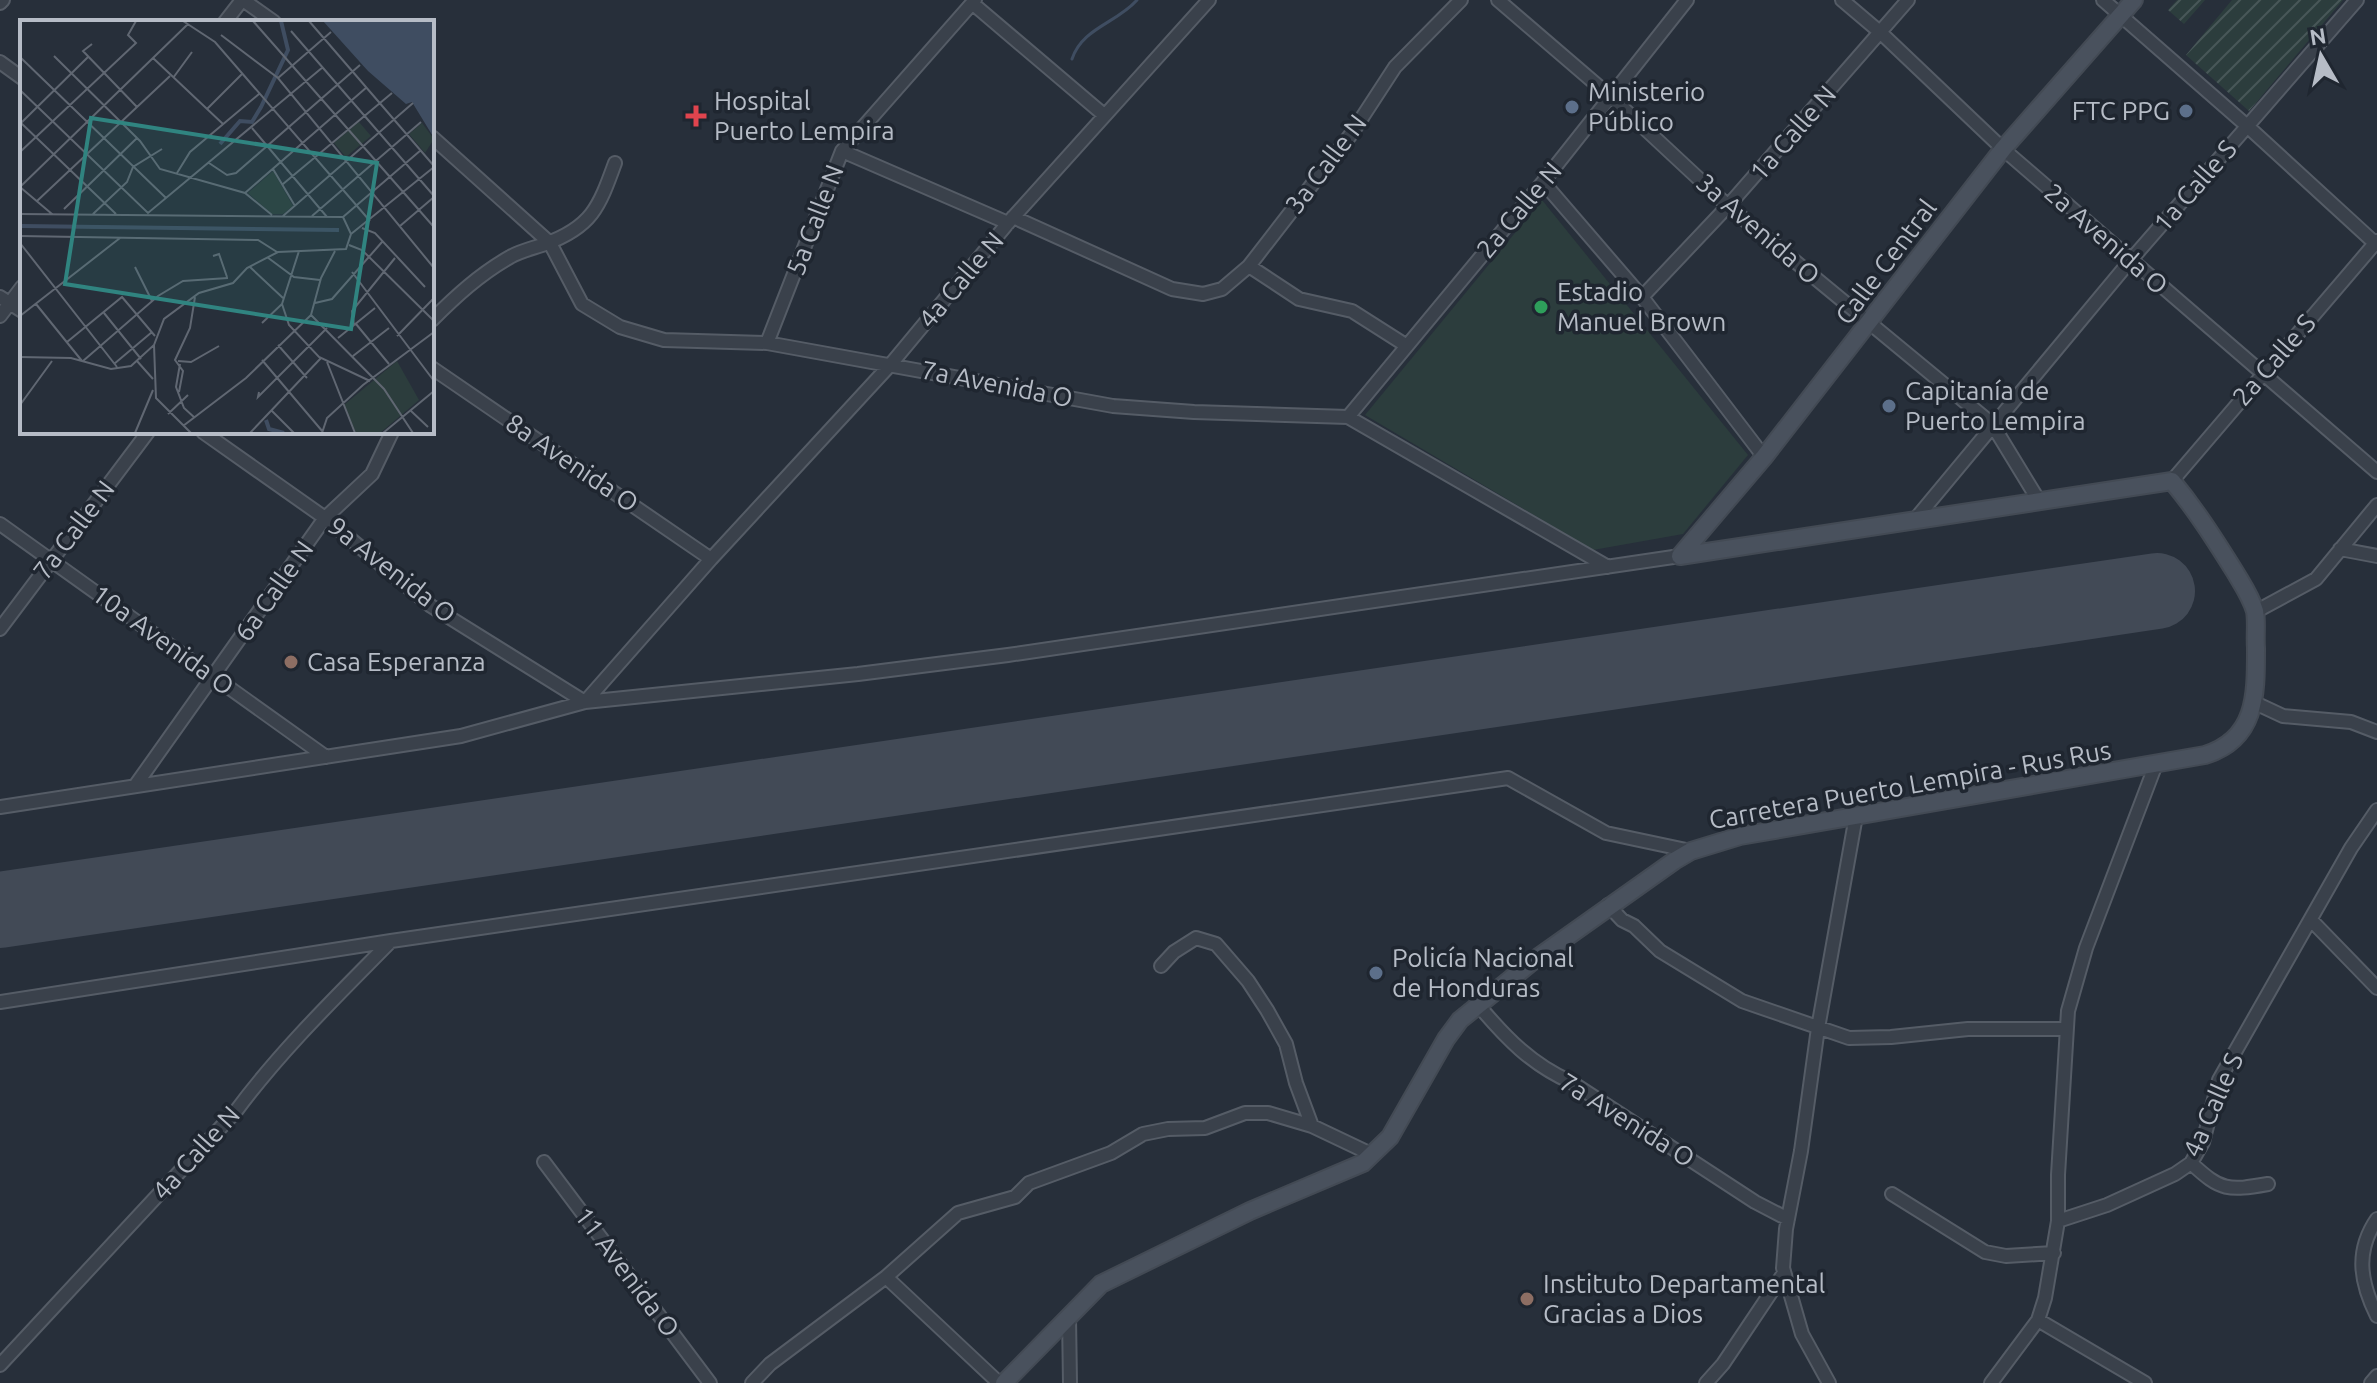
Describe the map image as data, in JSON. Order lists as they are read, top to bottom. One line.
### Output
{"streets":{"street":["1a Calle N","3a Calle N","1a Calle S","2a Calle N","5a Calle N","3a Avenida O","2a Avenida O","Calle Central","4a Calle N","2a Calle S","7a Avenida O","8a Avenida O","7a Calle N","9a Avenida O","6a Calle N","10a Avenida O","Carretera Puerto Lempira - Rus Rus","4a Calle S","11 Avenida O"]},"crossings":[["1a Calle N","3a Avenida O"],["1a Calle N","2a Avenida O"],["3a Calle N","5a Calle N"],["3a Calle N","4a Calle N"],["1a Calle S","3a Avenida O"],["1a Calle S","2a Avenida O"],["2a Calle N","3a Avenida O"],["2a Calle N","7a Avenida O"],["5a Calle N","7a Avenida O"],["3a Avenida O","Calle Central"],["2a Avenida O","Calle Central"],["2a Avenida O","2a Calle S"],["4a Calle N","7a Avenida O"],["4a Calle N","8a Avenida O"],["4a Calle N","9a Avenida O"],["2a Calle S","Carretera Puerto Lempira - Rus Rus"],["7a Avenida O","Carretera Puerto Lempira - Rus Rus"],["7a Calle N","10a Avenida O"],["9a Avenida O","6a Calle N"],["6a Calle N","10a Avenida O"]],"places":{"other":["Ministerio Público","FTC PPG","Estadio Manuel Brown","Capitanía de Puerto Lempira","Casa Esperanza","Policía Nacional de Honduras","Instituto Departamental Gracias a Dios"],"health":["Hospital Puerto Lempira"]},"north":"top"}
